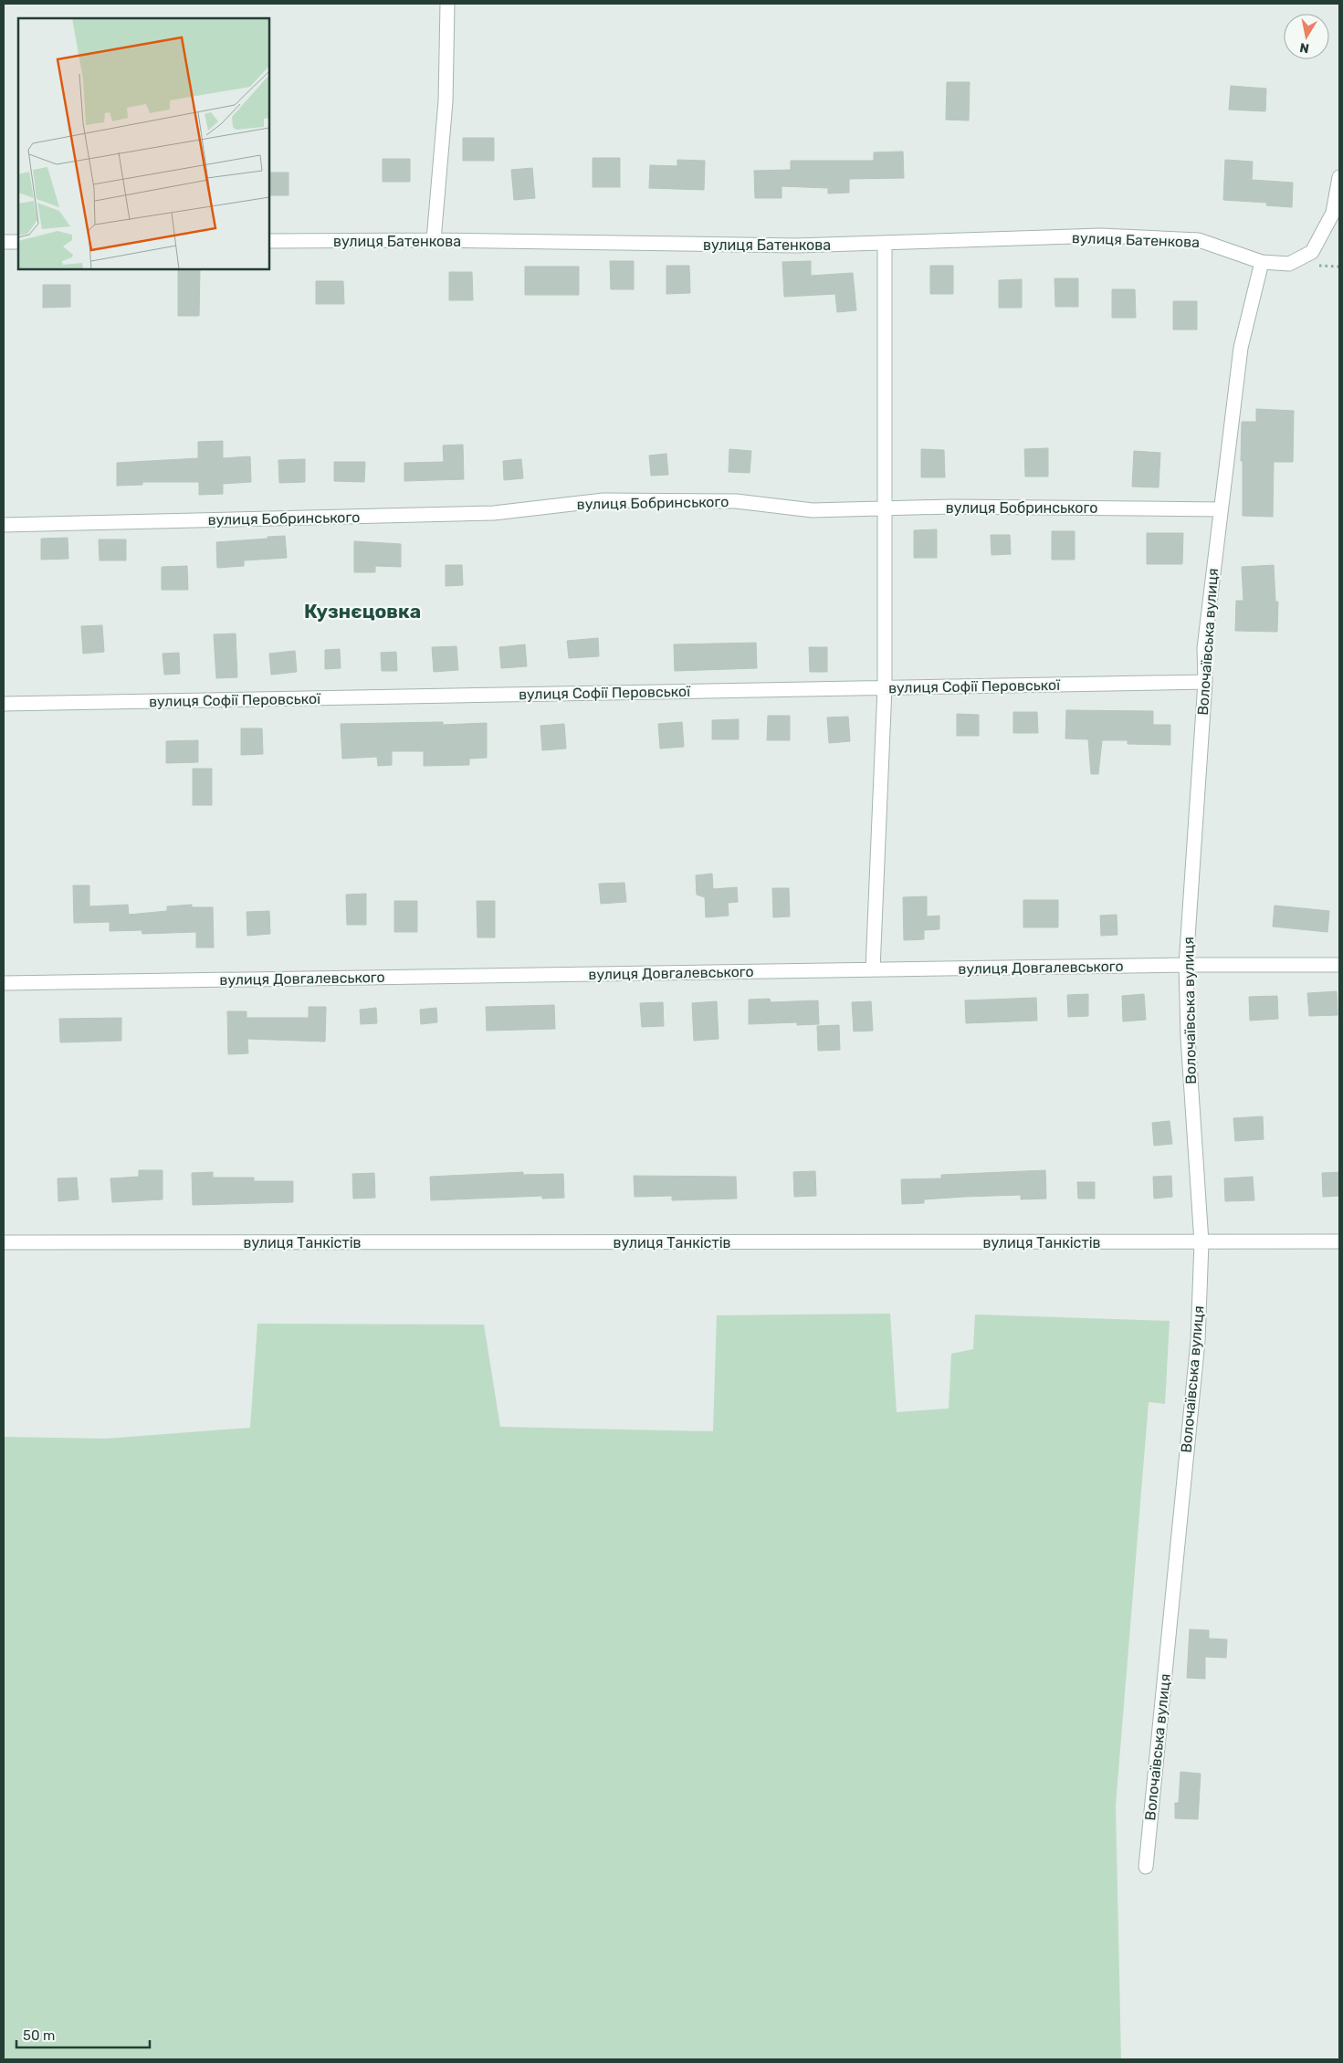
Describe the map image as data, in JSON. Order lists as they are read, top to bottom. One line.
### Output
{"streets":{"street":["вулиця Батенкова","вулиця Бобринського","Волочаївська вулиця","вулиця Софії Перовської","вулиця Довгалевського","вулиця Танкістів"]},"crossings":[["вулиця Батенкова","Волочаївська вулиця"],["вулиця Бобринського","Волочаївська вулиця"],["Волочаївська вулиця","вулиця Софії Перовської"],["Волочаївська вулиця","вулиця Довгалевського"],["Волочаївська вулиця","вулиця Танкістів"]],"districts":["Кузнєцовка"],"scale_bar":"50 m","north":"bottom"}
